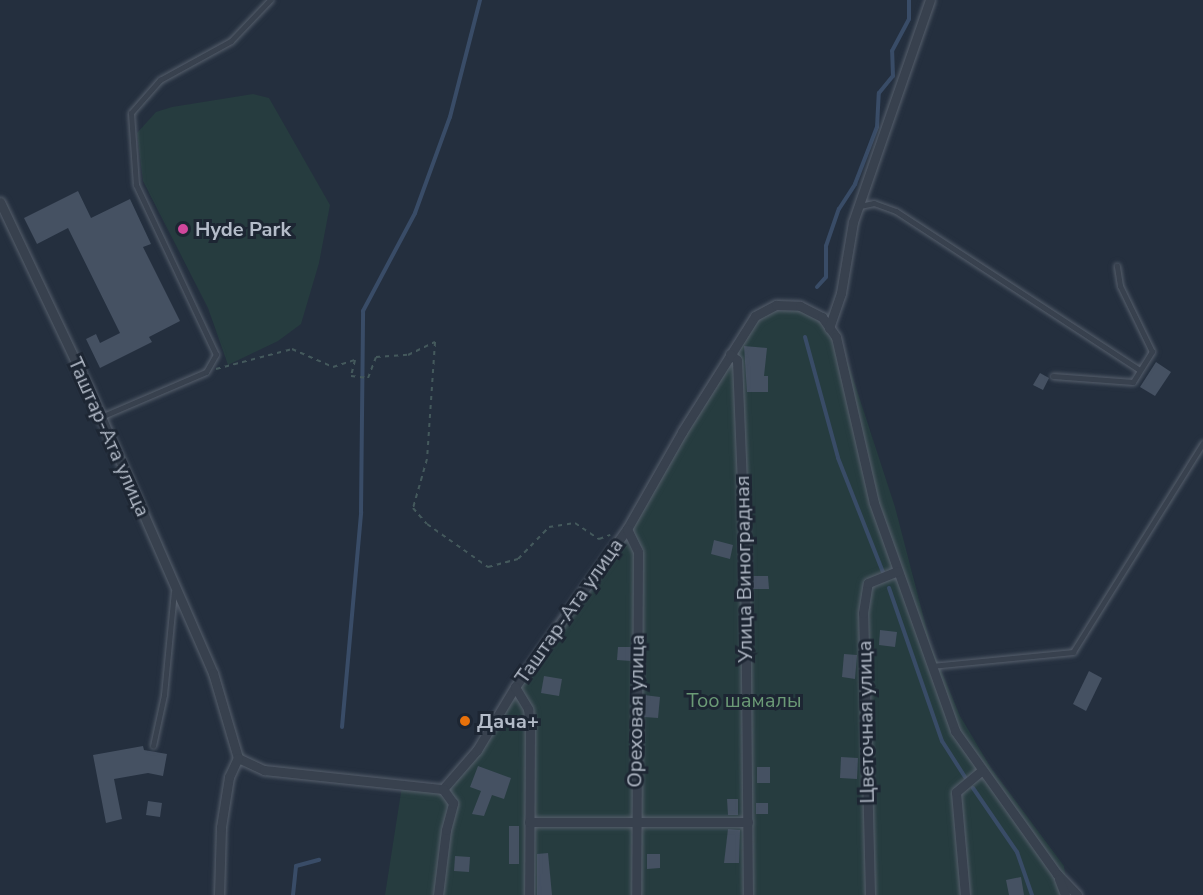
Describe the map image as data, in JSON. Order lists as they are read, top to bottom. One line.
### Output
{"streets":{"street":["Таштар-Ата улица","Улица Виноградная","Ореховая улица","Цветочная улица"]},"crossings":[["Таштар-Ата улица","Улица Виноградная"],["Таштар-Ата улица","Ореховая улица"],["Таштар-Ата улица","Цветочная улица"]],"parks":["Тоо шамалы"],"places":["Hyde Park","Дача+"]}
